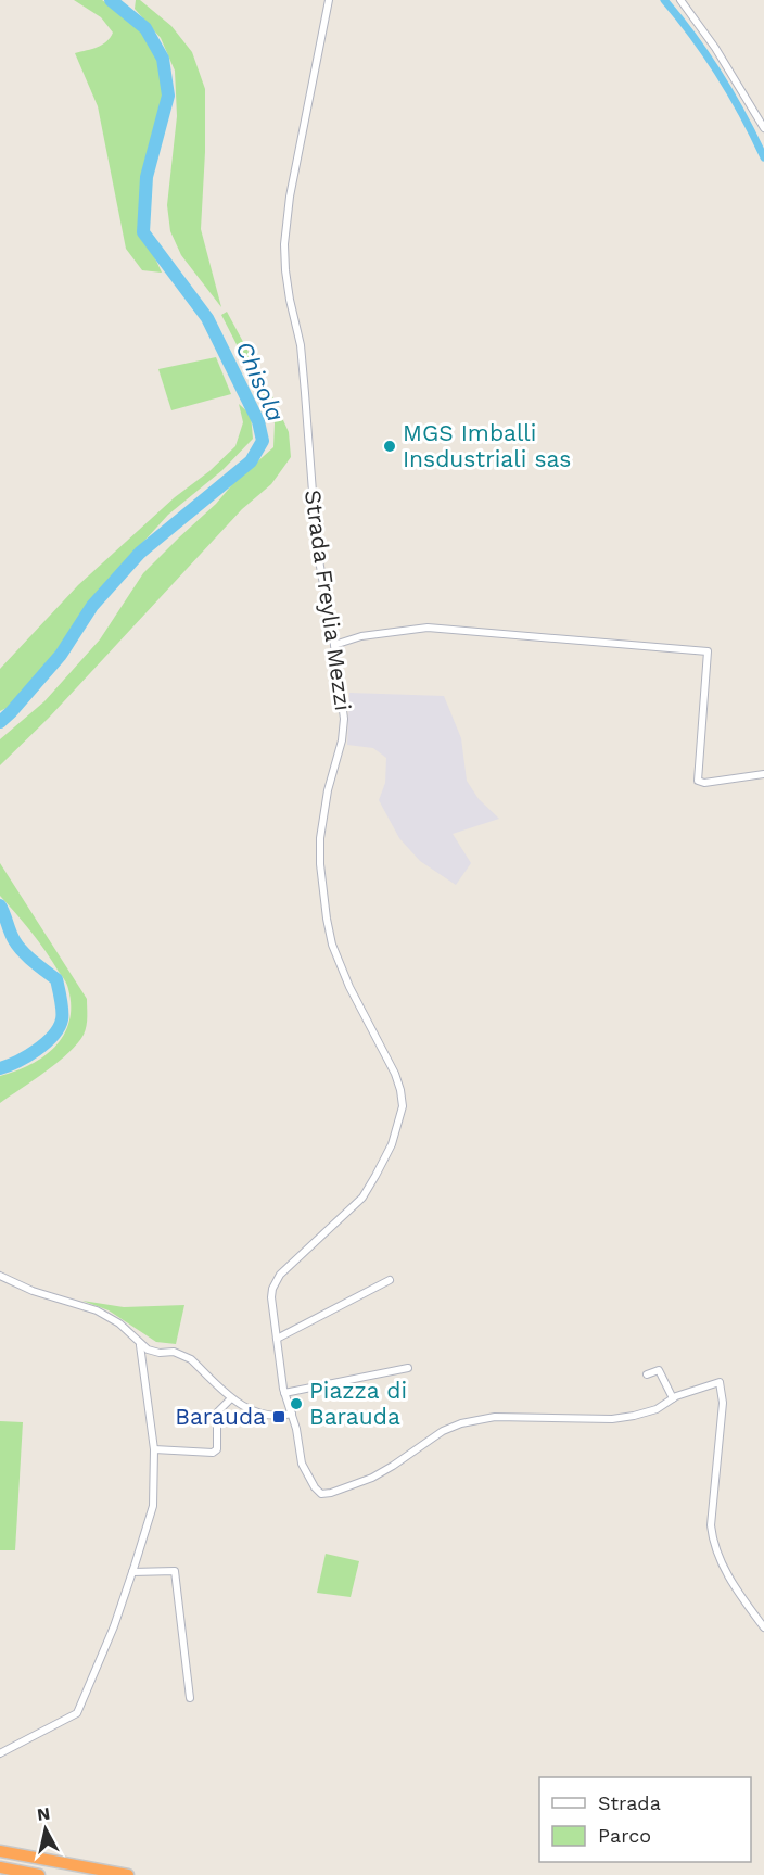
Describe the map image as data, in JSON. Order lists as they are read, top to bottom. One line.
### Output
{"streets":{"street":["Strada Freylia Mezzi"]},"water":["Chisola"],"places":{"other":["MGS Imballi Insdustriali sas","Piazza di Barauda"],"transit":["Barauda"]},"legend":["Strada","Parco"],"north":"top"}
